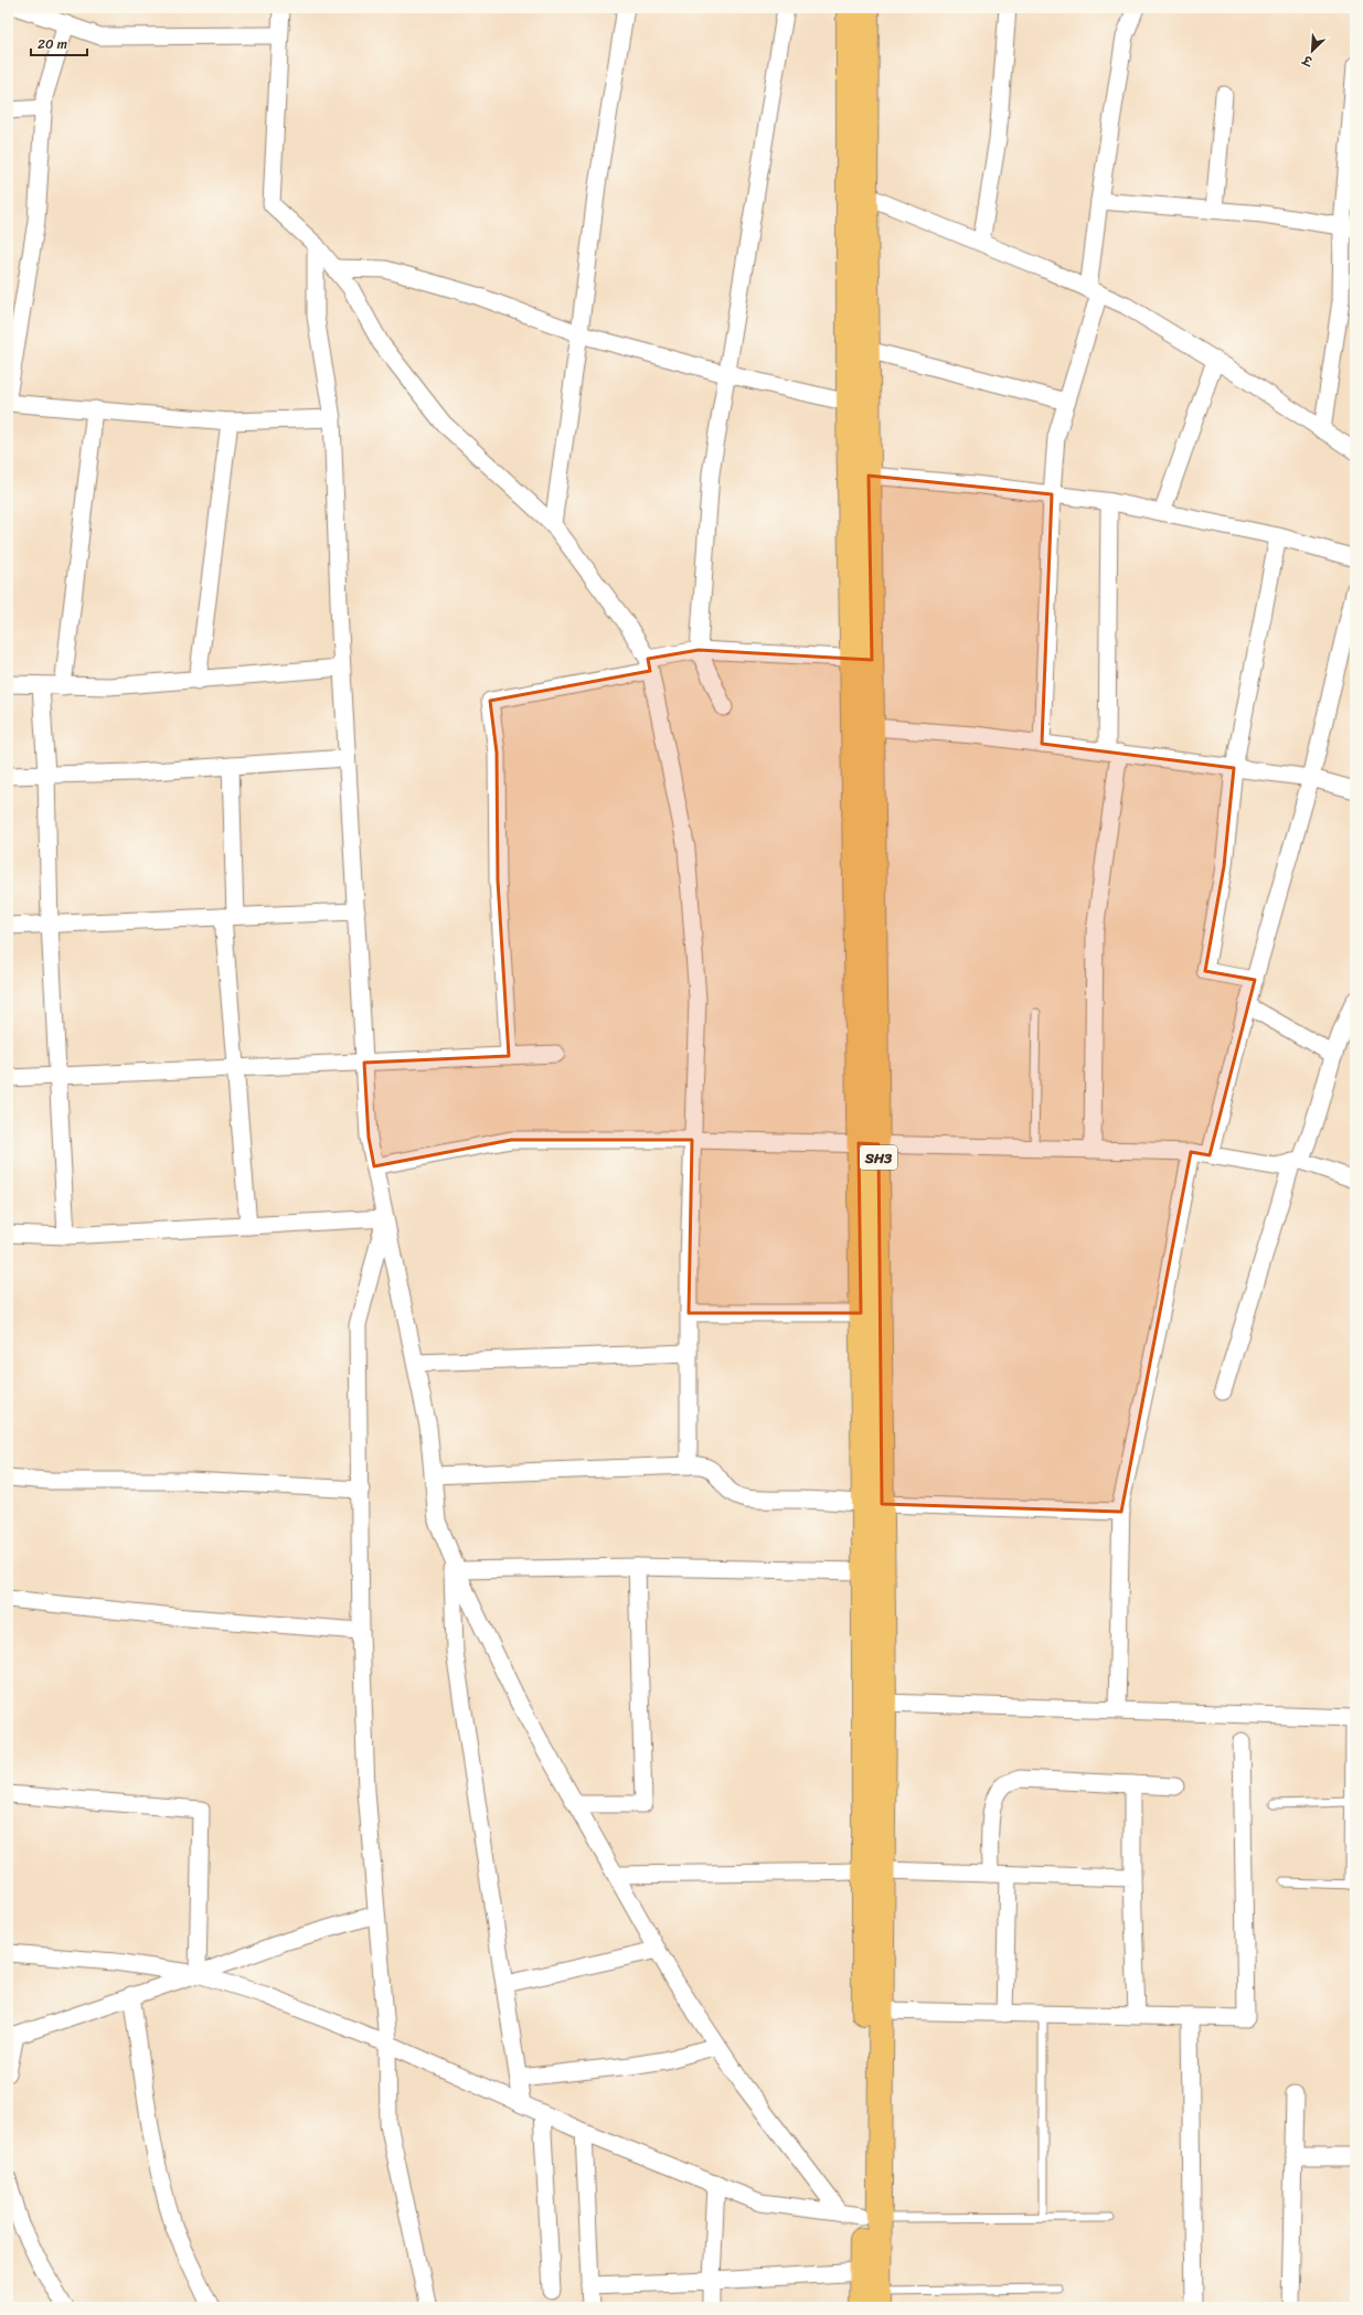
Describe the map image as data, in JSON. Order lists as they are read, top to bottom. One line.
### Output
{"streets":{"main road":["SH3"]},"scale_bar":"20 m","north":"bottom left"}
